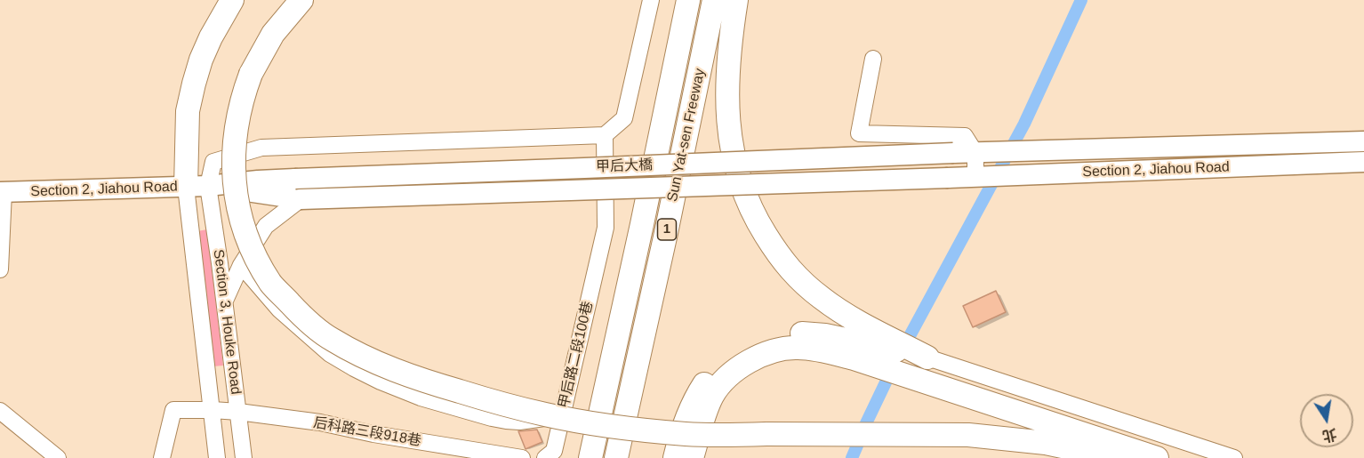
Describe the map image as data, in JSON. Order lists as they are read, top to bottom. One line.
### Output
{"streets":{"highway":["Sun Yat-sen Freeway","1"],"main road":["甲后大橋","Section 2, Jiahou Road"],"street":["Section 3, Houke Road","甲后路二段100巷","后科路三段918巷"]},"crossings":[["甲后大橋","Section 2, Jiahou Road"],["Section 2, Jiahou Road","Section 3, Houke Road"],["Section 3, Houke Road","后科路三段918巷"]],"north":"bottom"}
